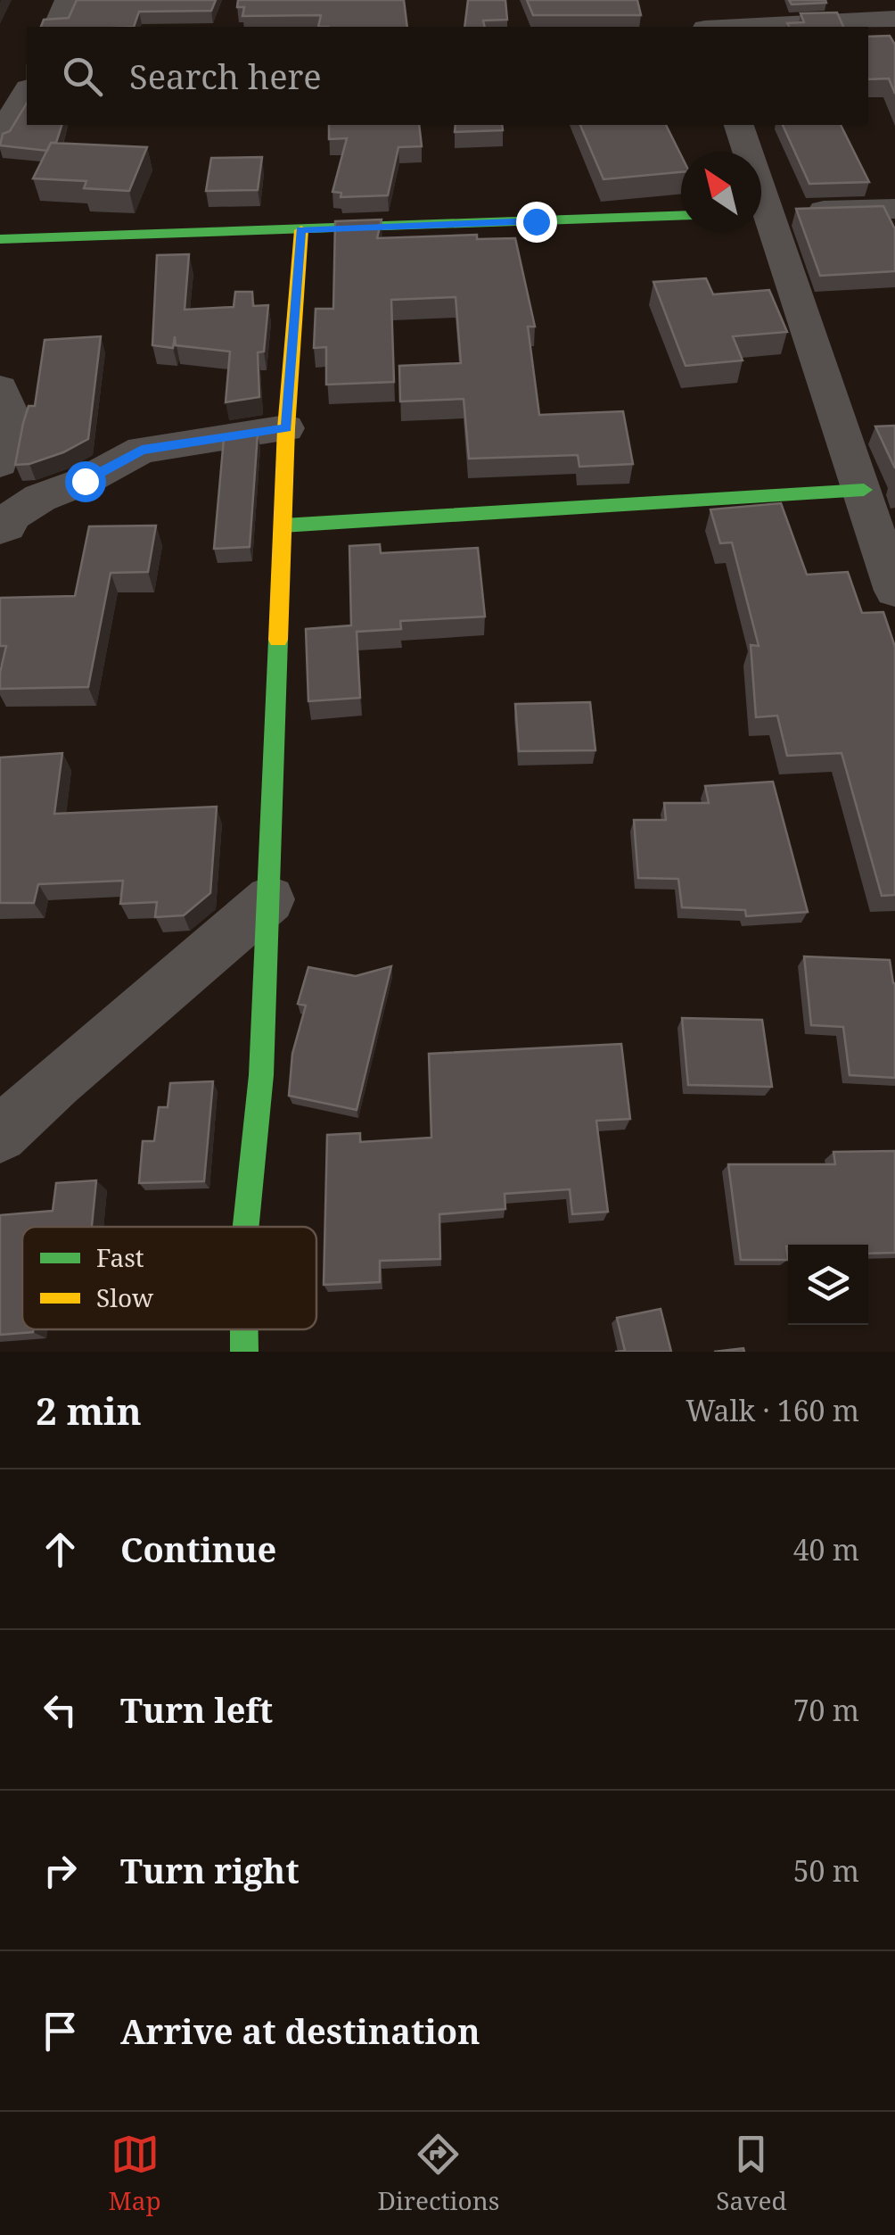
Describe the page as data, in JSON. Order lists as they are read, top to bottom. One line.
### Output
{"legend":["Fast","Slow"],"north":"top left","page":{"search":"Search here","heading":["2 min","Walk · 160 m"],"list":[["Continue","40 m"],["Turn left","70 m"],["Turn right","50 m"],"Arrive at destination"],"nav":["Map","Directions","Saved"]}}
